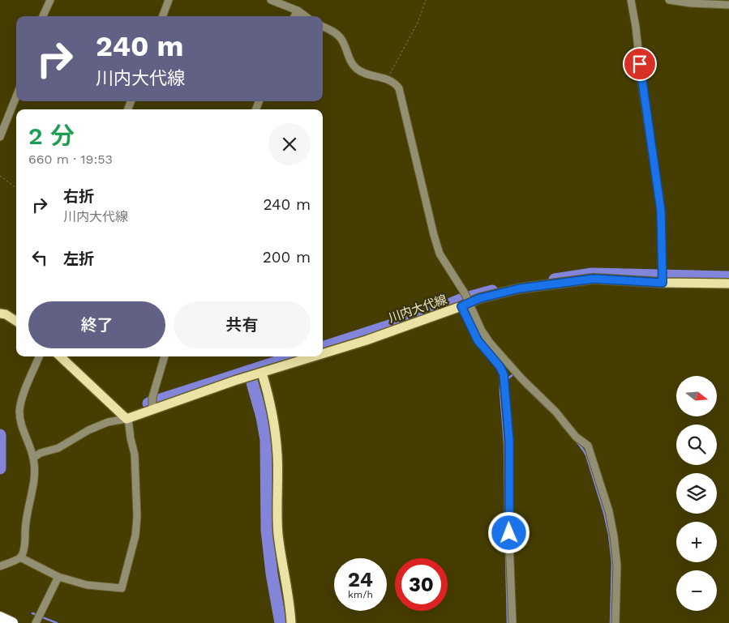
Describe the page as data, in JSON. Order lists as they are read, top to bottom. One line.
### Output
{"streets":{"main road":["川内大代線"]},"north":"right","page":{"turn":["240 m","川内大代線"],"heading":["2 分","660 m · 19:53"],"list":[{"name":"右折","note":"川内大代線","value":"240 m"},{"name":"左折","value":"200 m"}],"buttons":["終了","共有"],"map_buttons":["+","−"],"speed":"24 km/h","limit":"30"}}
